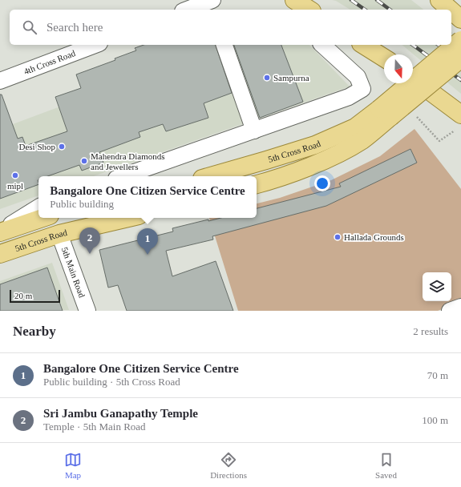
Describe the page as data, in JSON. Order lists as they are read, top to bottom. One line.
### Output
{"streets":{"main road":["5th Cross Road"],"street":["4th Cross Road","5th Main Road"]},"crossings":[["5th Cross Road","5th Main Road"]],"places":["Sampurna","Desi Shop","Mahendra Diamonds and Jewellers","mipl","Hallada Grounds"],"scale_bar":"20 m","north":"bottom","page":{"search":"Search here","popup":["Bangalore One Citizen Service Centre","Public building"],"pins":["2","1"],"scale":"20 m","heading":["Nearby","2 results"],"list":[{"mark":"1","name":"Bangalore One Citizen Service Centre","note":"Public building · 5th Cross Road","value":"70 m"},{"mark":"2","name":"Sri Jambu Ganapathy Temple","note":"Temple · 5th Main Road","value":"100 m"}],"nav":["Map","Directions","Saved"]}}
